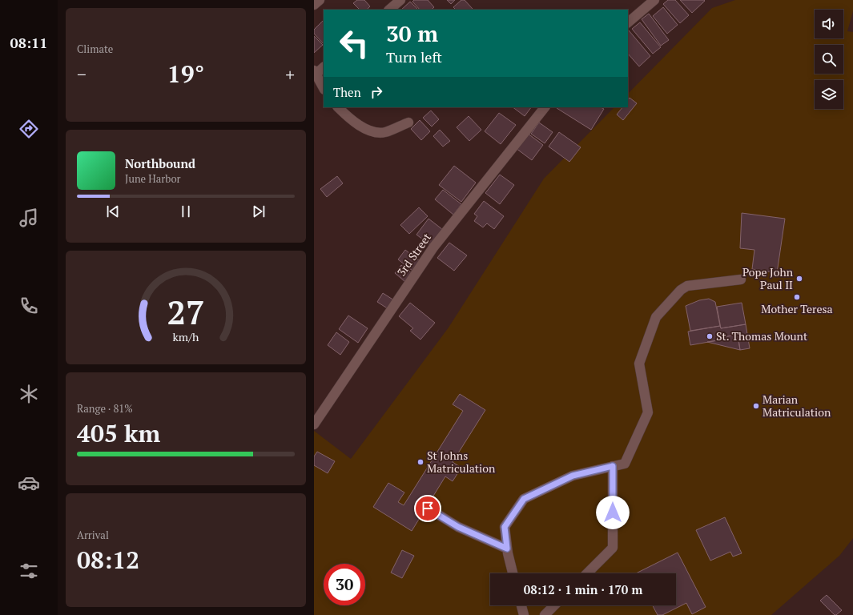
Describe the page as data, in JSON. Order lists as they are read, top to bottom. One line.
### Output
{"streets":{"street":["3rd Street"]},"places":["Pope John Paul II","Mother Teresa","St. Thomas Mount","Marian Matriculation","St Johns Matriculation"],"page":{"tabs":"08:11","tile":["Climate",["Range · 81%","405 km"],["Arrival","08:12"]],"turn":["30 m","Turn left"],"heat":["−","19°","+"],"then":"Then","song":["Northbound","June Harbor"],"limit":"30","trip":"08:12 · 1 min · 170 m","gauge":["27","km/h"]}}
